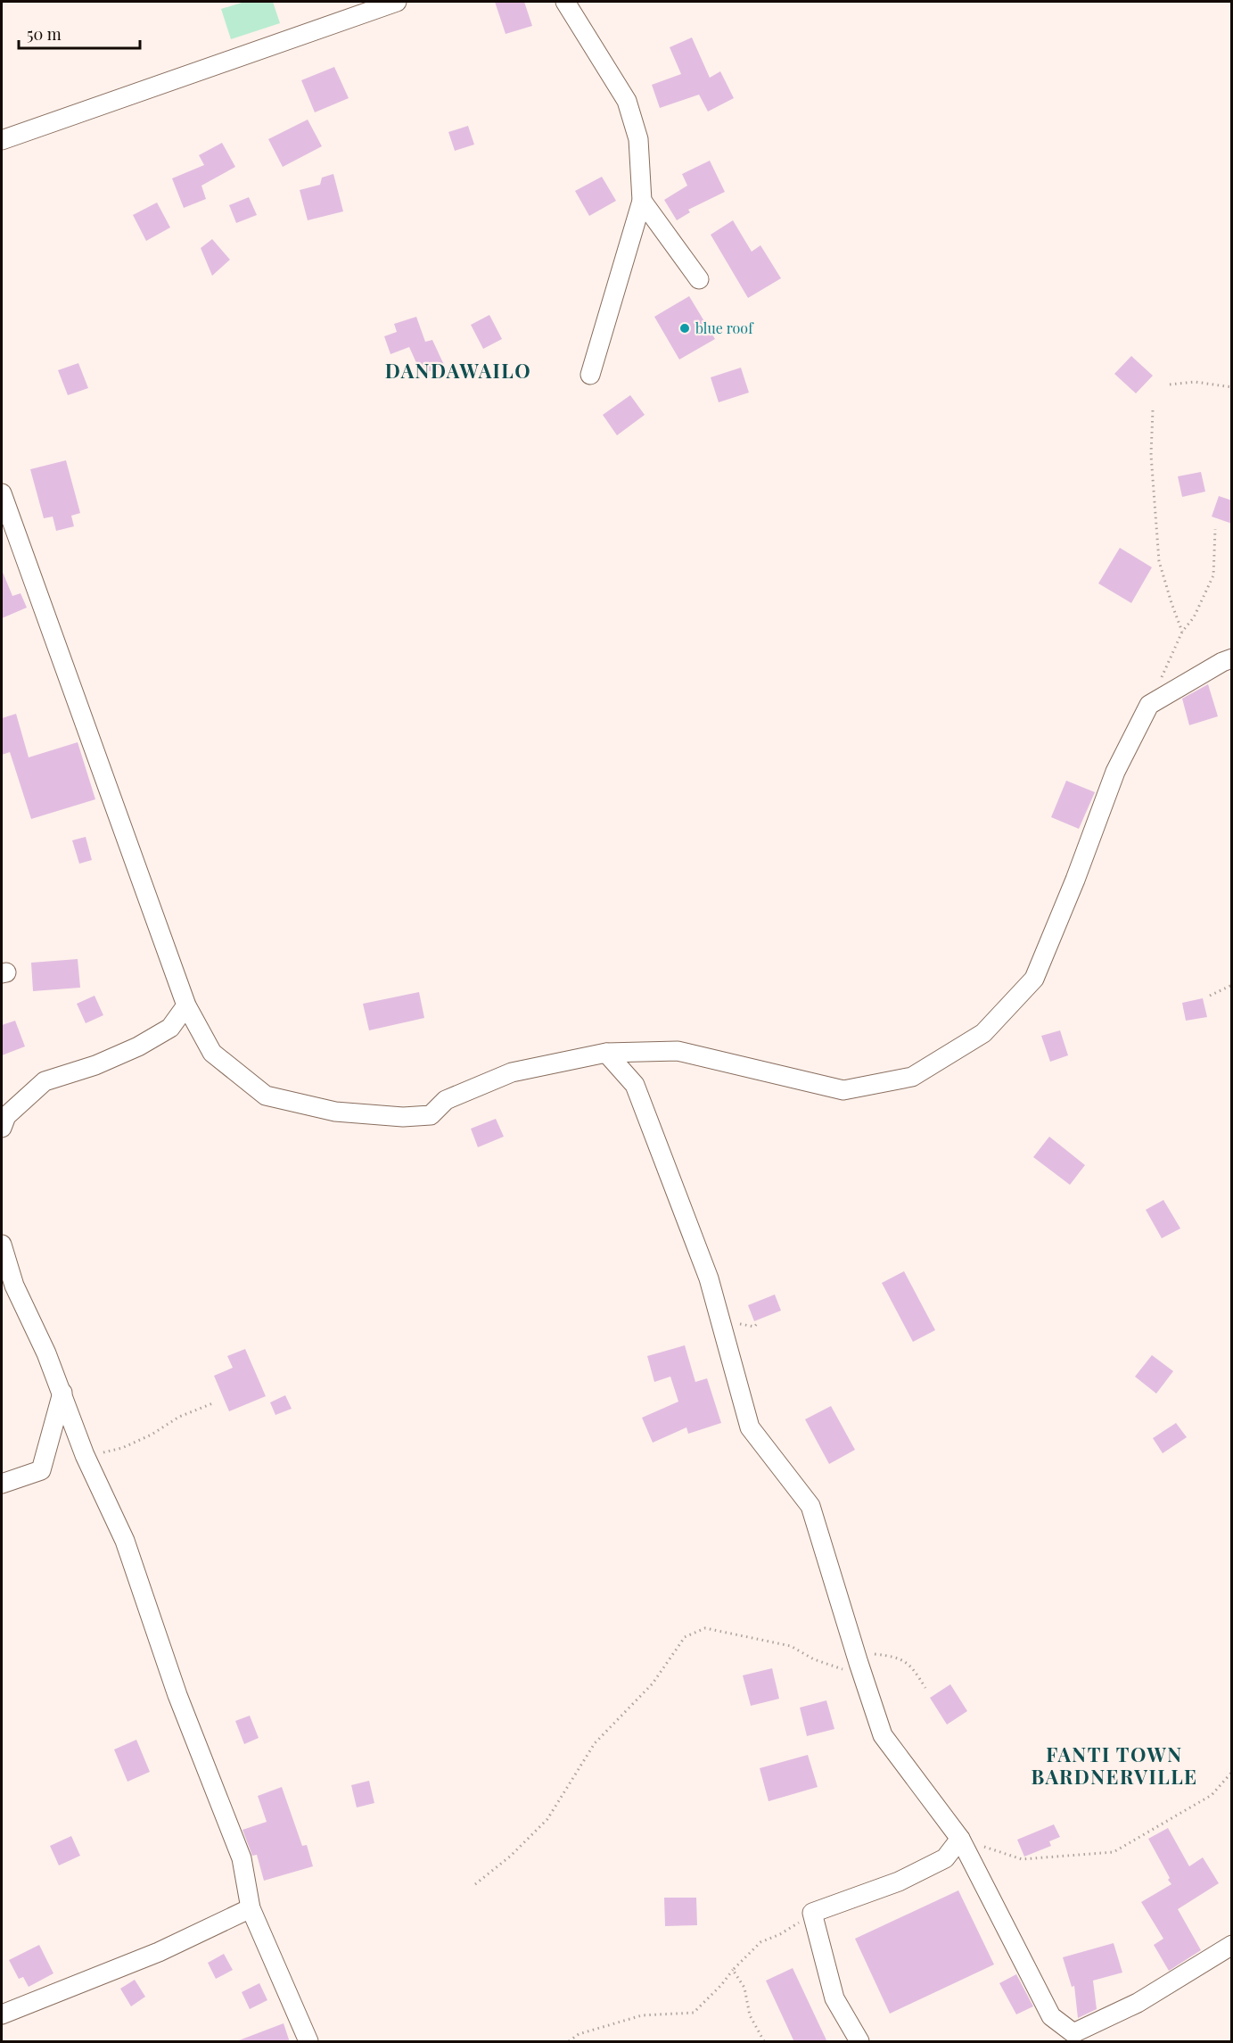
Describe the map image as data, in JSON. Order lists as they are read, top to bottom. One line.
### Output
{"districts":["DANDAWAILO","FANTI TOWN BARDNERVILLE"],"places":["blue roof"],"scale_bar":"50 m"}
